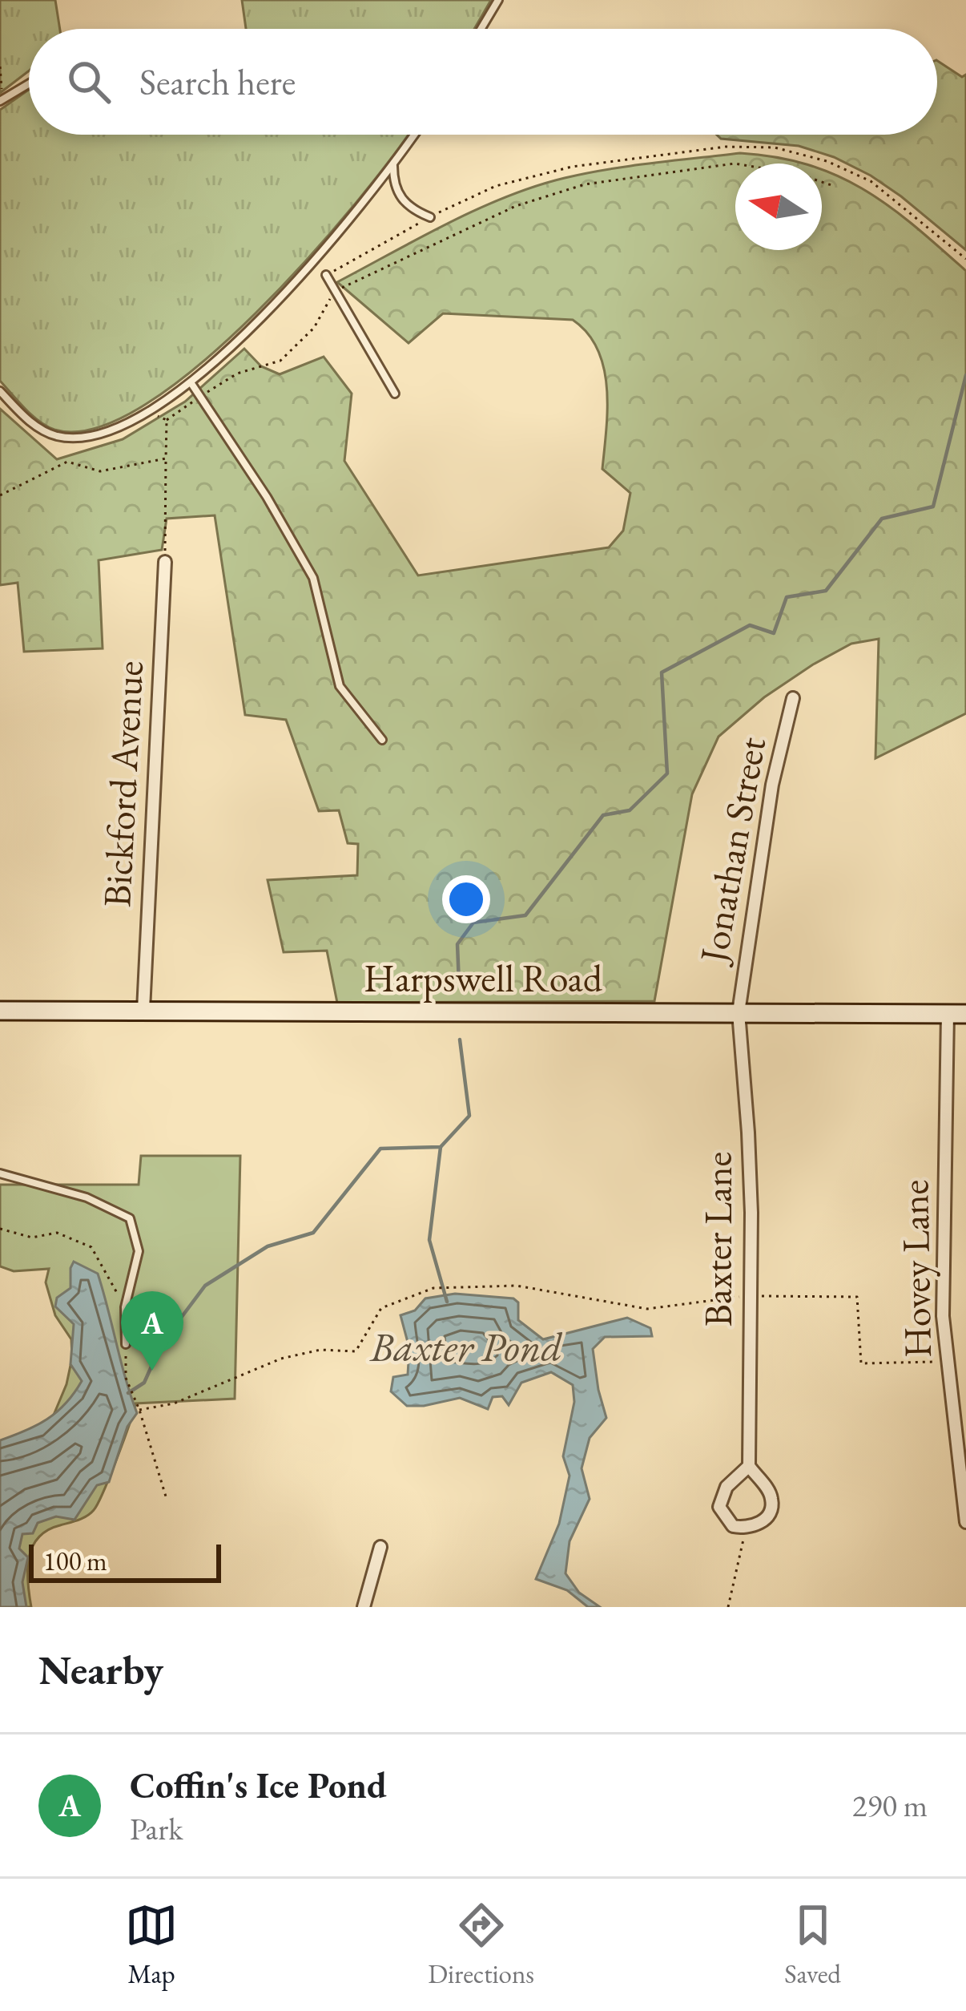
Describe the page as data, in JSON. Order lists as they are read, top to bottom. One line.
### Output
{"streets":{"main road":["Harpswell Road"],"street":["Bickford Avenue","Jonathan Street","Baxter Lane","Hovey Lane"]},"crossings":[["Bickford Avenue","Harpswell Road"],["Jonathan Street","Harpswell Road"],["Jonathan Street","Baxter Lane"],["Harpswell Road","Baxter Lane"],["Harpswell Road","Hovey Lane"]],"water":["Baxter Pond"],"scale_bar":"100 m","north":"left","page":{"search":"Search here","pins":"A","scale":"100 m","heading":"Nearby","list":[{"mark":"A","name":"Coffin's Ice Pond","note":"Park","value":"290 m"}],"nav":["Map","Directions","Saved"]}}
